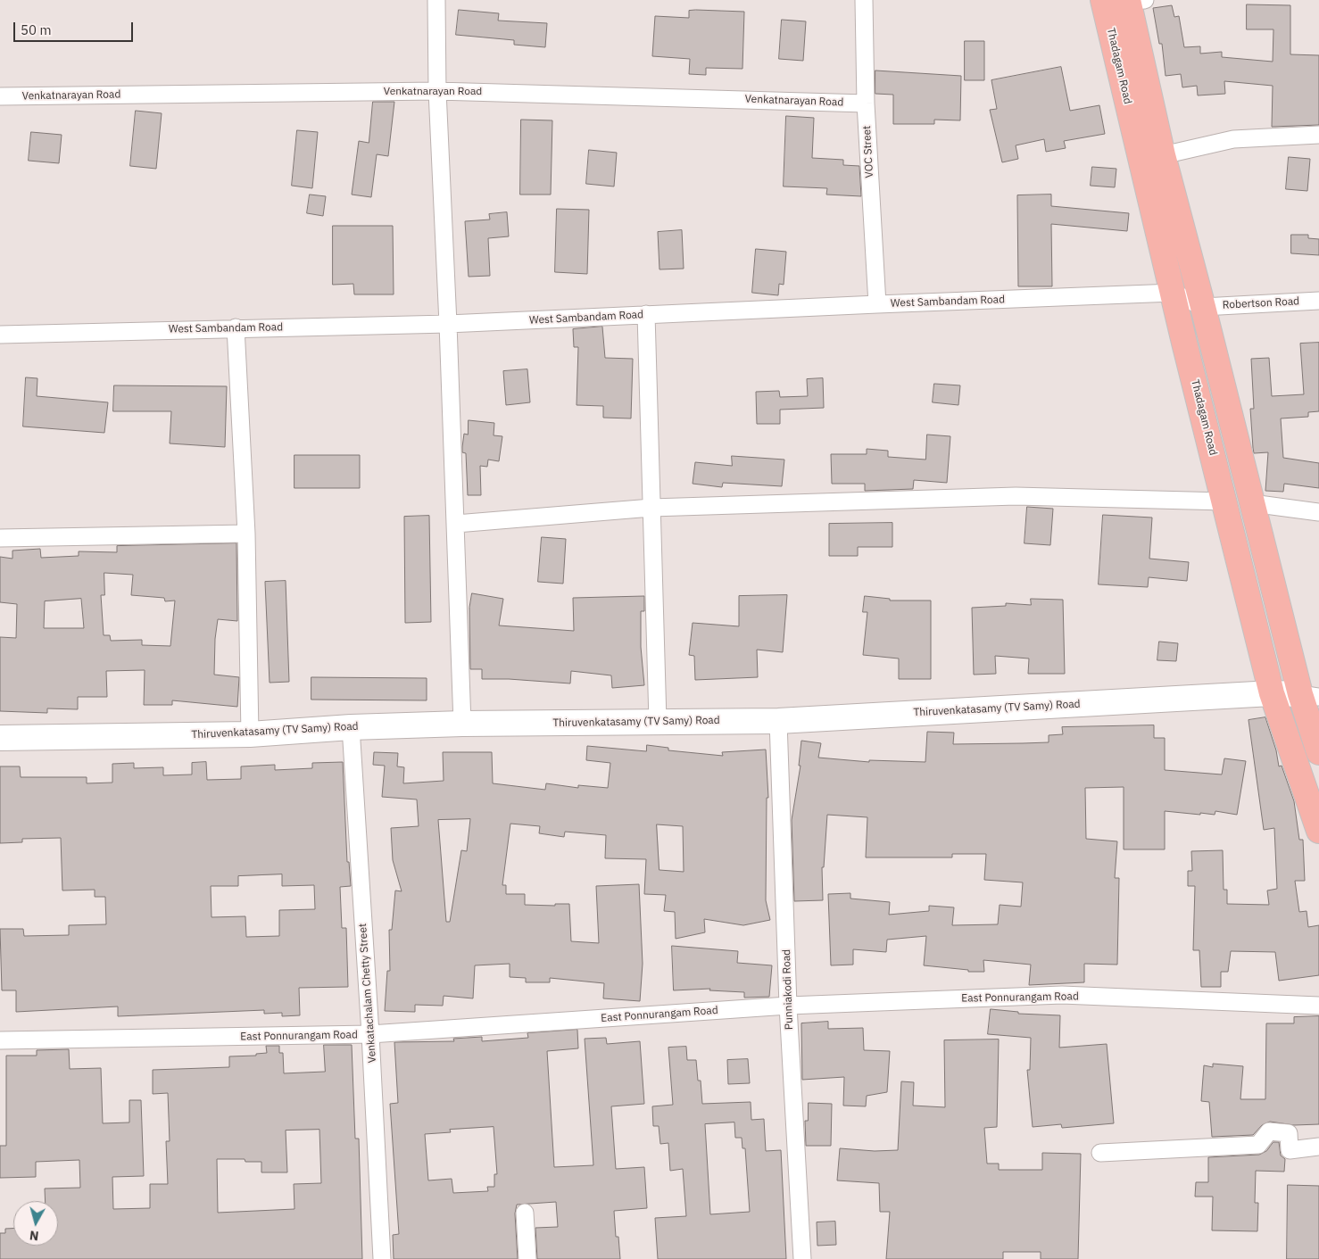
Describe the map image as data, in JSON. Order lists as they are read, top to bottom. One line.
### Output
{"streets":{"main road":["Thadagam Road","Thiruvenkatasamy (TV Samy) Road"],"street":["Venkatnarayan Road","VOC Street","West Sambandam Road","Robertson Road","Punniakodi Road","Venkatachalam Chetty Street","East Ponnurangam Road"]},"crossings":[["Thadagam Road","West Sambandam Road"],["Thadagam Road","Robertson Road"],["Thadagam Road","Thiruvenkatasamy (TV Samy) Road"],["Venkatnarayan Road","VOC Street"],["VOC Street","West Sambandam Road"],["Thiruvenkatasamy (TV Samy) Road","Punniakodi Road"],["Thiruvenkatasamy (TV Samy) Road","Venkatachalam Chetty Street"],["Punniakodi Road","East Ponnurangam Road"],["Venkatachalam Chetty Street","East Ponnurangam Road"]],"scale_bar":"50 m","north":"bottom"}
